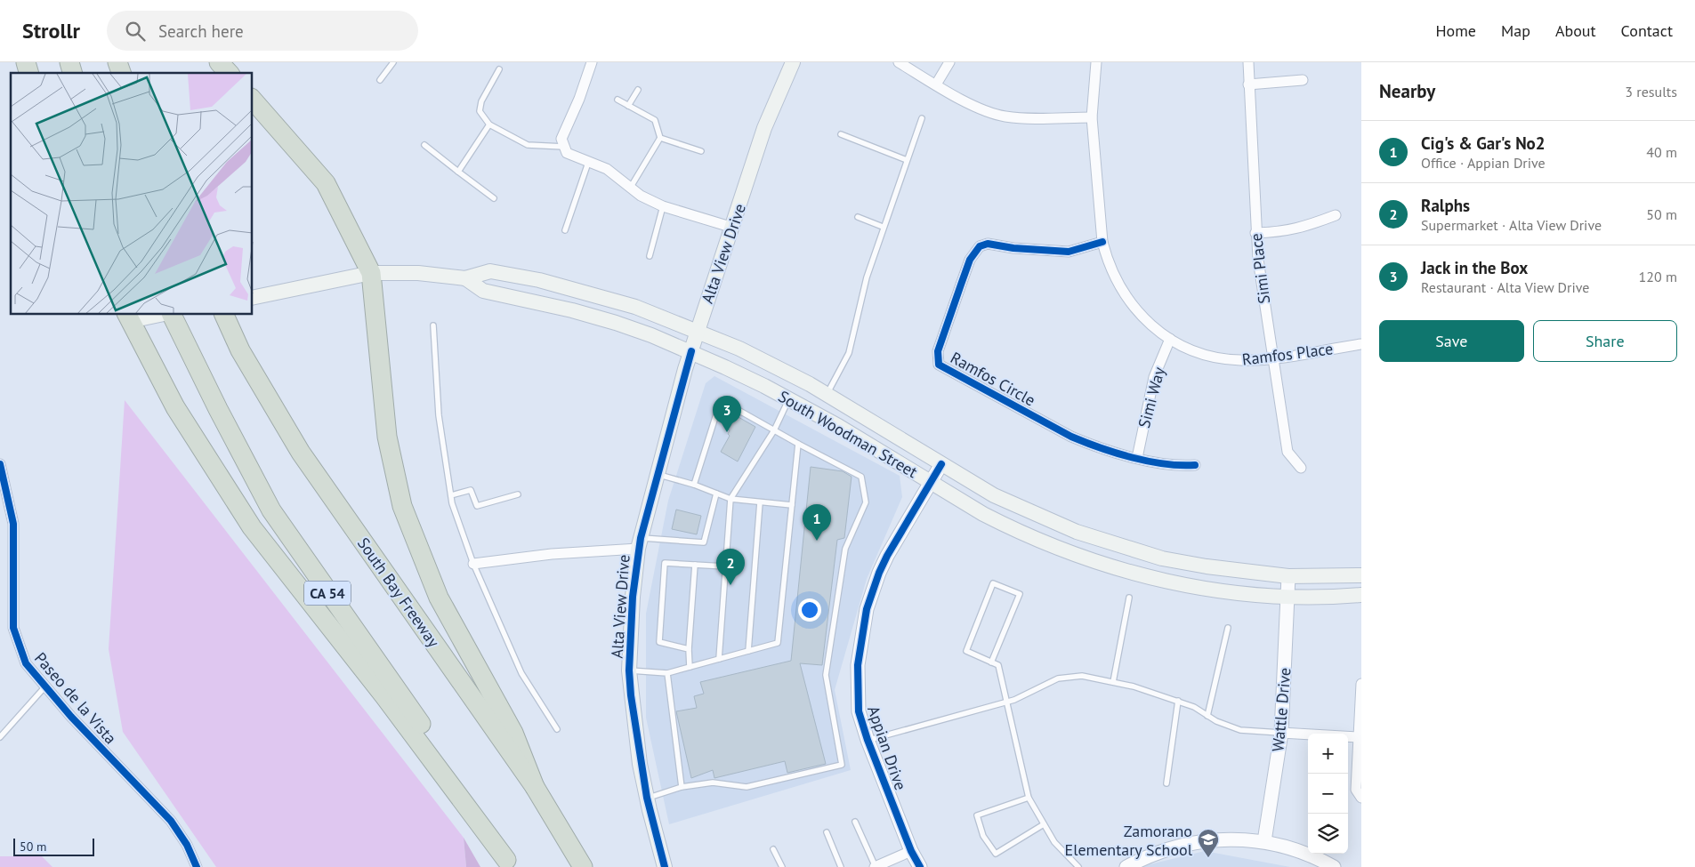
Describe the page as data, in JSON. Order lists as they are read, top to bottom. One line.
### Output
{"streets":{"highway":["South Bay Freeway","CA 54"],"main road":["Alta View Drive","South Woodman Street"],"street":["Simi Place","Ramfos Place","Ramfos Circle","Simi Way","Paseo de la Vista","Wattle Drive","Appian Drive"]},"crossings":[["Alta View Drive","South Woodman Street"],["Simi Place","Ramfos Place"],["Ramfos Place","Ramfos Circle"],["Ramfos Place","Simi Way"],["Ramfos Circle","Simi Way"],["South Woodman Street","Wattle Drive"],["South Woodman Street","Appian Drive"]],"places":{"school or university":["Zamorano Elementary School"]},"scale_bar":"50 m","page":{"header":"Strollr","search":"Search here","nav":["Home","Map","About","Contact"],"heading":["Nearby","3 results"],"list":[{"mark":"1","name":"Cig's & Gar's No2","note":"Office · Appian Drive","value":"40 m"},{"mark":"2","name":"Ralphs","note":"Supermarket · Alta View Drive","value":"50 m"},{"mark":"3","name":"Jack in the Box","note":"Restaurant · Alta View Drive","value":"120 m"}],"buttons":["Save","Share"],"pins":["3","1","2"],"map_buttons":["+","−"],"scale":"50 m"}}
